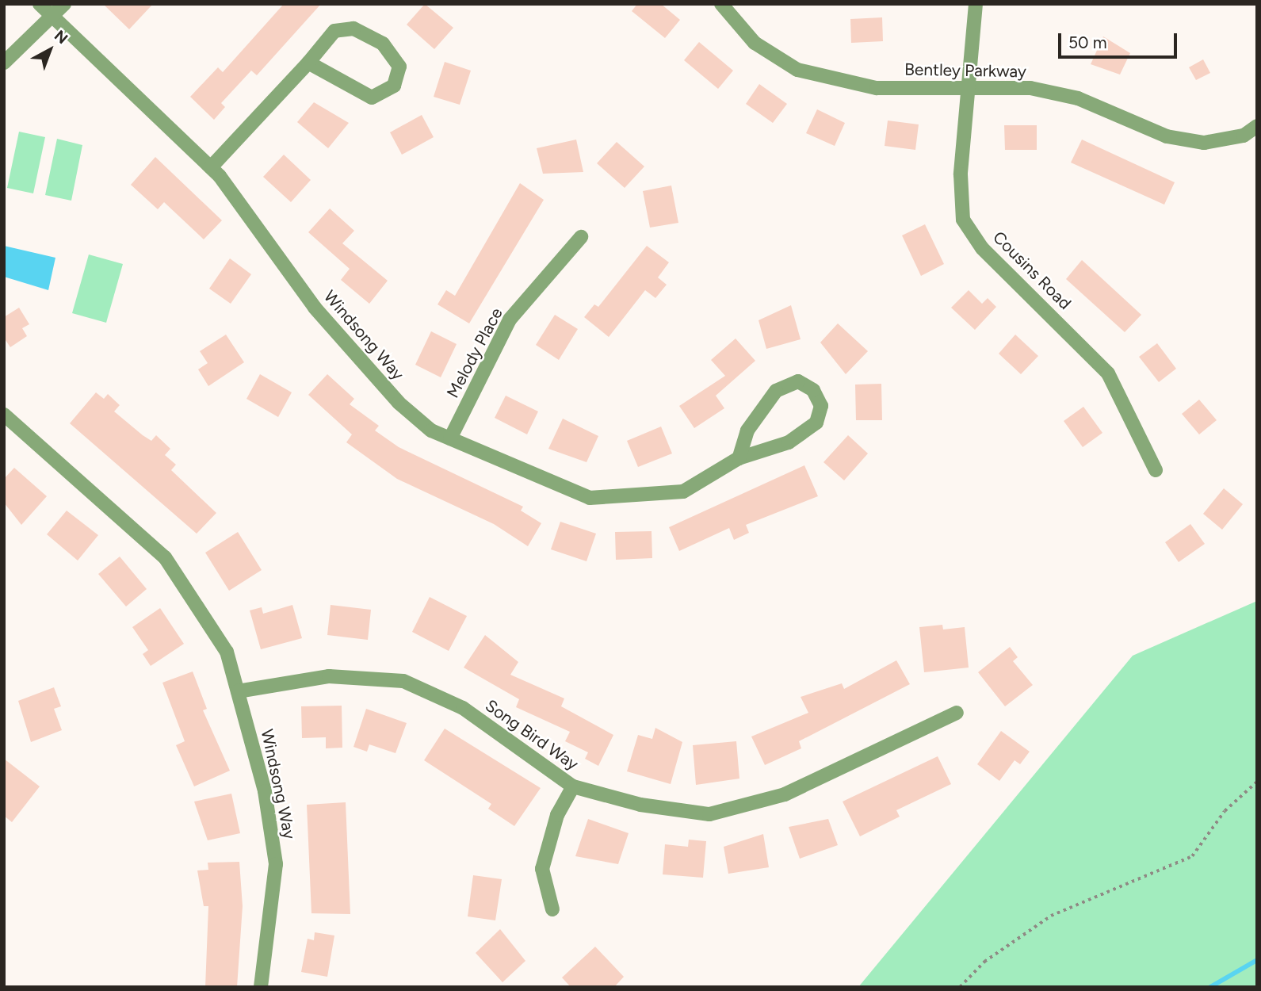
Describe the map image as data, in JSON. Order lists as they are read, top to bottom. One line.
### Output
{"streets":{"street":["Bentley Parkway","Cousins Road","Windsong Way","Melody Place","Song Bird Way"]},"crossings":[["Bentley Parkway","Cousins Road"],["Windsong Way","Melody Place"],["Windsong Way","Song Bird Way"]],"scale_bar":"50 m","north":"top right"}
